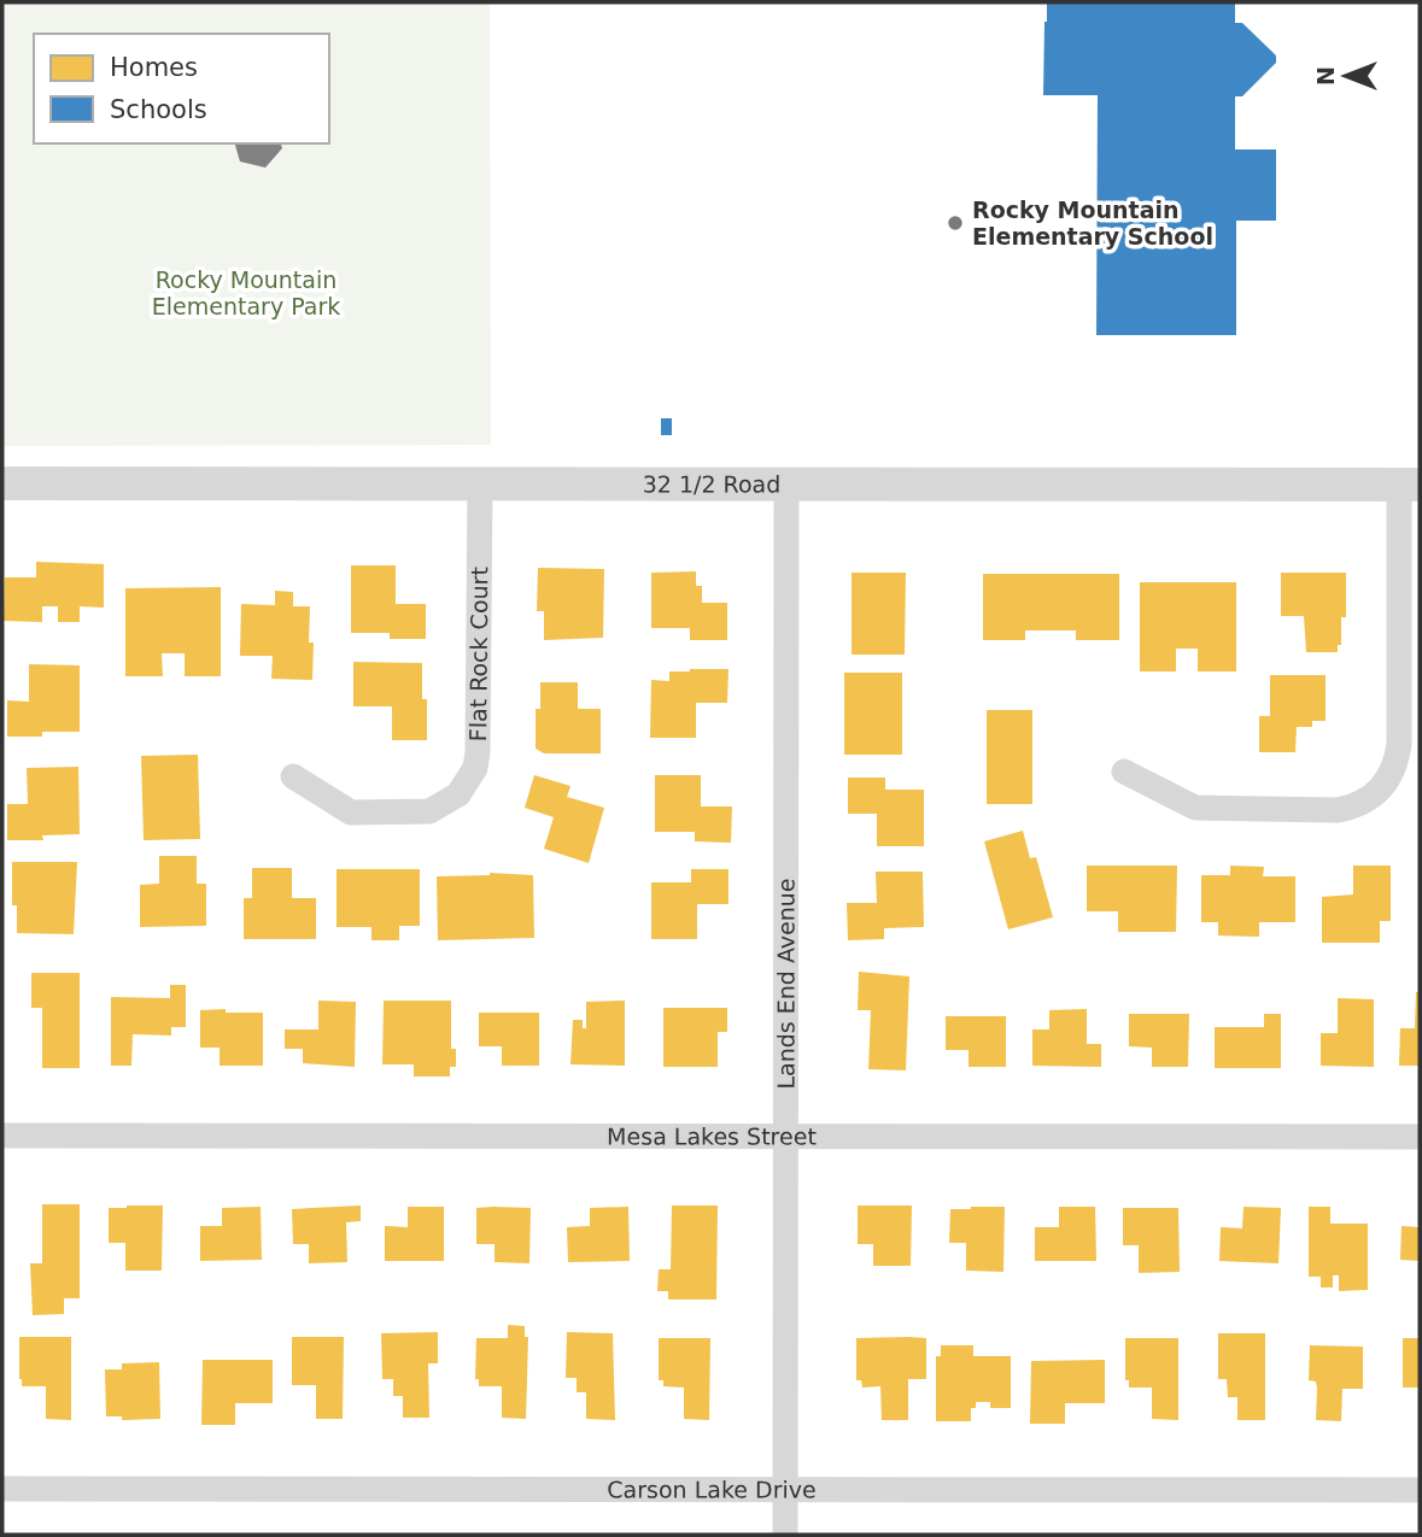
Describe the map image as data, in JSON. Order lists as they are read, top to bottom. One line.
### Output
{"streets":{"street":["32 1/2 Road","Flat Rock Court","Lands End Avenue","Mesa Lakes Street","Carson Lake Drive"]},"crossings":[["32 1/2 Road","Flat Rock Court"],["32 1/2 Road","Lands End Avenue"],["Lands End Avenue","Mesa Lakes Street"],["Lands End Avenue","Carson Lake Drive"]],"parks":["Rocky Mountain Elementary Park"],"places":["Rocky Mountain Elementary School"],"legend":["Homes","Schools"],"north":"left"}
